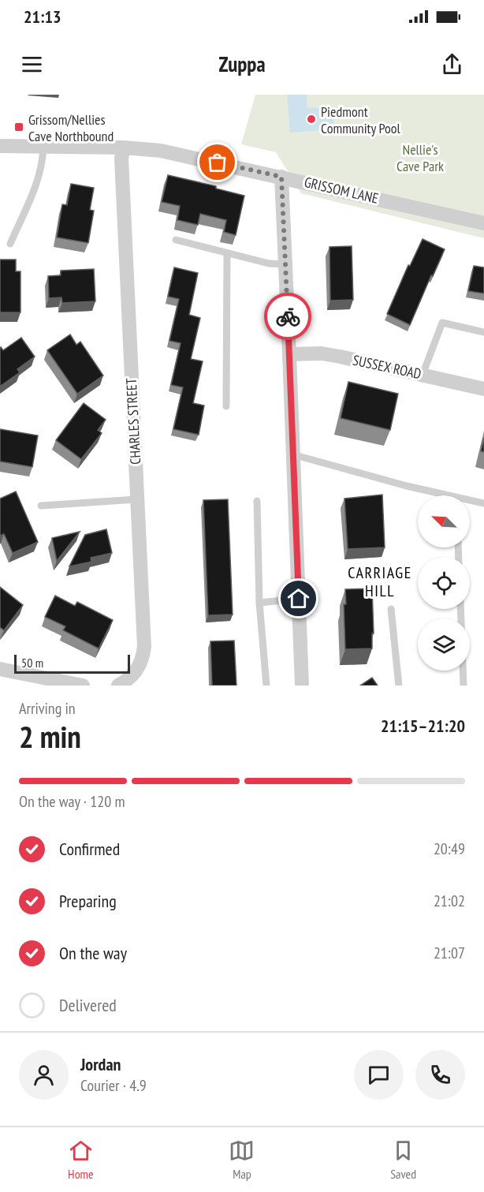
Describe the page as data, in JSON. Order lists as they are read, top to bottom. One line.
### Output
{"streets":{"street":["GRISSOM LANE","SUSSEX ROAD","CHARLES STREET"]},"crossings":[["GRISSOM LANE","CHARLES STREET"]],"districts":["CARRIAGE HILL"],"parks":["Nellie's Cave Park"],"places":{"other":["Piedmont Community Pool"],"transit":["Grissom/Nellies Cave Northbound"]},"scale_bar":"50 m","north":"top left","page":{"status":"21:13","header":"Zuppa","scale":"50 m","heading":["2 min","Arriving in","21:15–21:20"],"panel":["Jordan","Courier · 4.9"],"bar":"On the way · 120 m","list":[["Confirmed","20:49"],["Preparing","21:02"],["On the way","21:07"],"Delivered"],"tabs":["Home","Map","Saved"]}}
